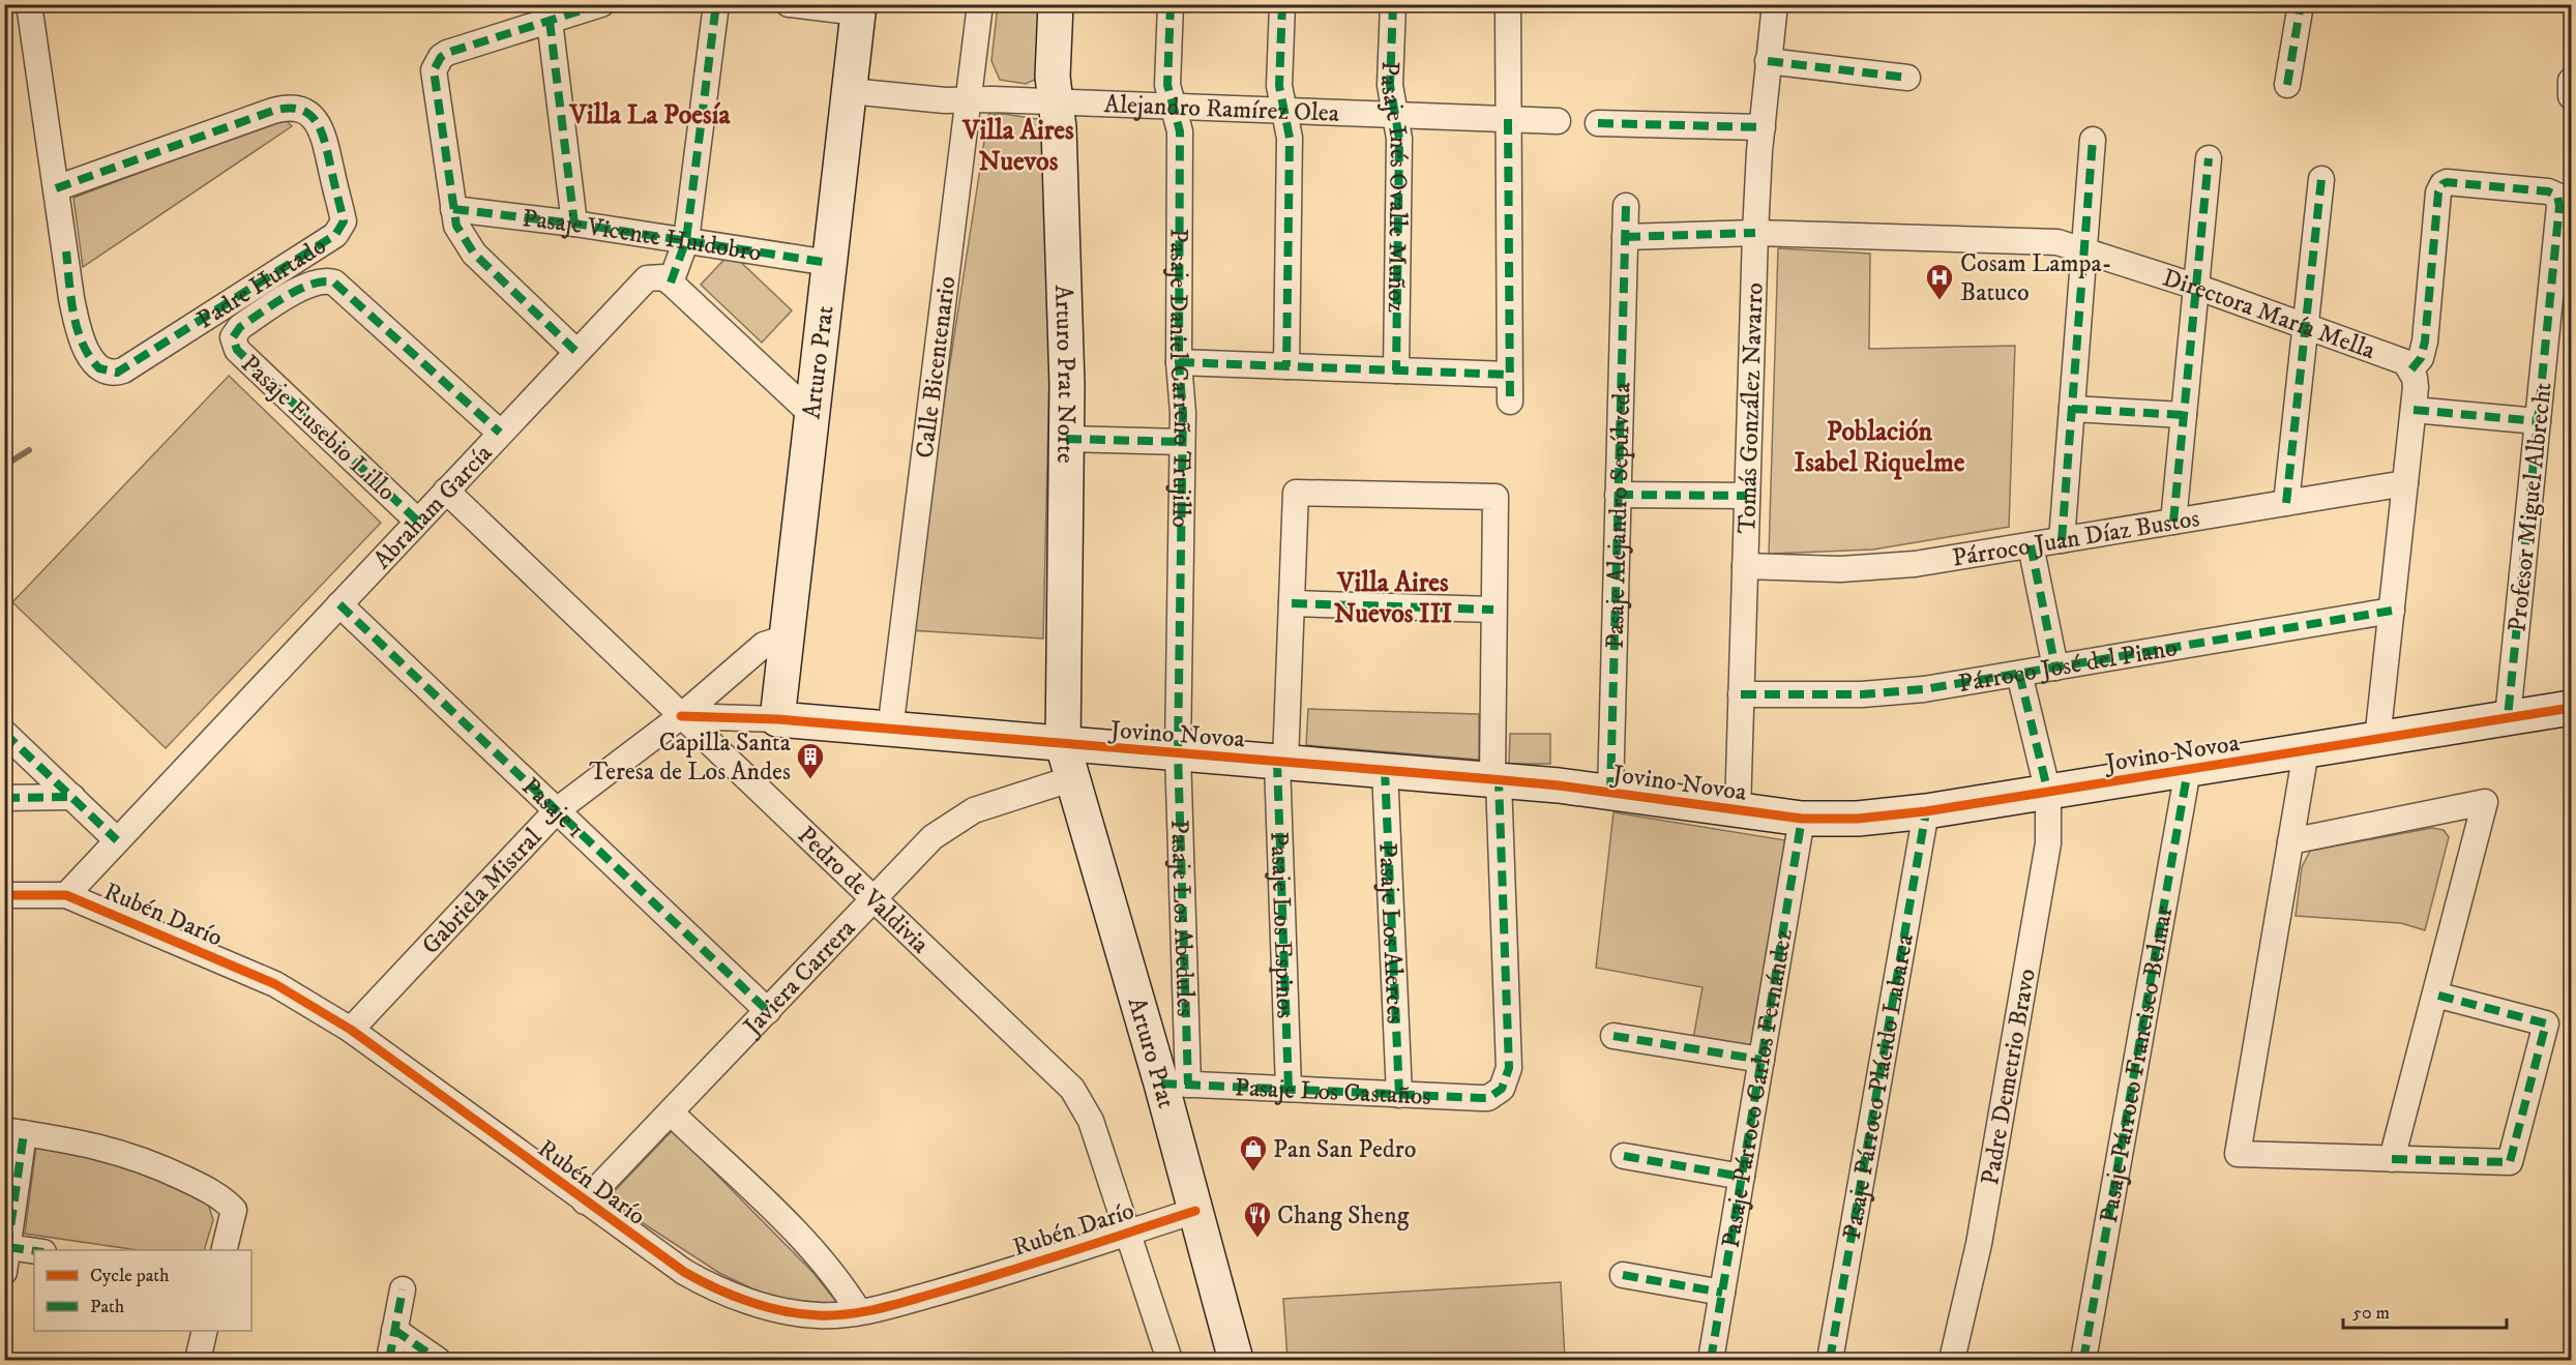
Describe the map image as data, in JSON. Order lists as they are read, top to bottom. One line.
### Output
{"streets":{"street":["Alejandro Ramírez Olea","Pasaje Inés Ovalle Muñoz","Pasaje Vicente Huidobro","Padre Hurtado","Directora María Mella","Arturo Prat","Calle Bicentenario","Arturo Prat Norte","Pasaje Daniel Carreño Trujillo","Tomás González Navarro","Pasaje Eusebio Lillo","Abraham García","Profesor Miguel Albrecht","Pasaje Alejandro Sepúlveda","Párroco Juan Díaz Bustos","Párroco José del Piano","Jovino Novoa","Pasaje 1","Pedro de Valdivia","Gabriela Mistral","Rubén Darío","Pasaje Los Abedules","Pasaje Los Espinos","Pasaje Los Alerces","Javiera Carrera","Pasaje Párroco Francisco Belmar","Padre Demetrio Bravo","Pasaje Párroco Plácido Labarca","Pasaje Párroco Carlos Fernández","Pasaje Los Castaños"]},"crossings":[["Alejandro Ramírez Olea","Pasaje Inés Ovalle Muñoz"],["Alejandro Ramírez Olea","Arturo Prat"],["Alejandro Ramírez Olea","Calle Bicentenario"],["Alejandro Ramírez Olea","Arturo Prat Norte"],["Alejandro Ramírez Olea","Pasaje Daniel Carreño Trujillo"],["Pasaje Vicente Huidobro","Arturo Prat"],["Directora María Mella","Tomás González Navarro"],["Directora María Mella","Profesor Miguel Albrecht"],["Arturo Prat","Arturo Prat Norte"],["Arturo Prat","Jovino Novoa"],["Arturo Prat","Gabriela Mistral"],["Arturo Prat","Rubén Darío"],["Arturo Prat","Pasaje Los Abedules"],["Arturo Prat","Javiera Carrera"],["Arturo Prat","Pasaje Los Castaños"],["Calle Bicentenario","Jovino Novoa"],["Arturo Prat Norte","Jovino Novoa"],["Pasaje Daniel Carreño Trujillo","Jovino Novoa"],["Pasaje Daniel Carreño Trujillo","Pasaje Los Abedules"],["Tomás González Navarro","Párroco Juan Díaz Bustos"],["Tomás González Navarro","Párroco José del Piano"],["Tomás González Navarro","Jovino Novoa"],["Pasaje Eusebio Lillo","Abraham García"],["Abraham García","Pasaje 1"],["Abraham García","Pedro de Valdivia"],["Abraham García","Rubén Darío"],["Profesor Miguel Albrecht","Jovino Novoa"],["Pasaje Alejandro Sepúlveda","Jovino Novoa"],["Párroco José del Piano","Padre Demetrio Bravo"],["Jovino Novoa","Pasaje Los Abedules"],["Jovino Novoa","Pasaje Los Espinos"],["Jovino Novoa","Pasaje Los Alerces"],["Jovino Novoa","Pasaje Párroco Francisco Belmar"],["Jovino Novoa","Padre Demetrio Bravo"],["Jovino Novoa","Pasaje Párroco Plácido Labarca"],["Jovino Novoa","Pasaje Párroco Carlos Fernández"],["Jovino Novoa","Pasaje Los Castaños"],["Pasaje 1","Gabriela Mistral"],["Pasaje 1","Javiera Carrera"],["Pedro de Valdivia","Gabriela Mistral"],["Pedro de Valdivia","Rubén Darío"],["Pedro de Valdivia","Javiera Carrera"],["Gabriela Mistral","Rubén Darío"],["Rubén Darío","Javiera Carrera"],["Pasaje Los Abedules","Pasaje Los Castaños"],["Pasaje Los Espinos","Pasaje Los Castaños"],["Pasaje Los Alerces","Pasaje Los Castaños"]],"districts":["Villa La Poesía","Villa Aires Nuevos","Población Isabel Riquelme","Villa Aires Nuevos III"],"places":{"hospital":["Cosam Lampa- Batuco"],"building":["Capilla Santa Teresa de Los Andes"],"shop":["Pan San Pedro"],"restaurant":["Chang Sheng"]},"legend":["Cycle path","Path"],"scale_bar":"50 m"}
